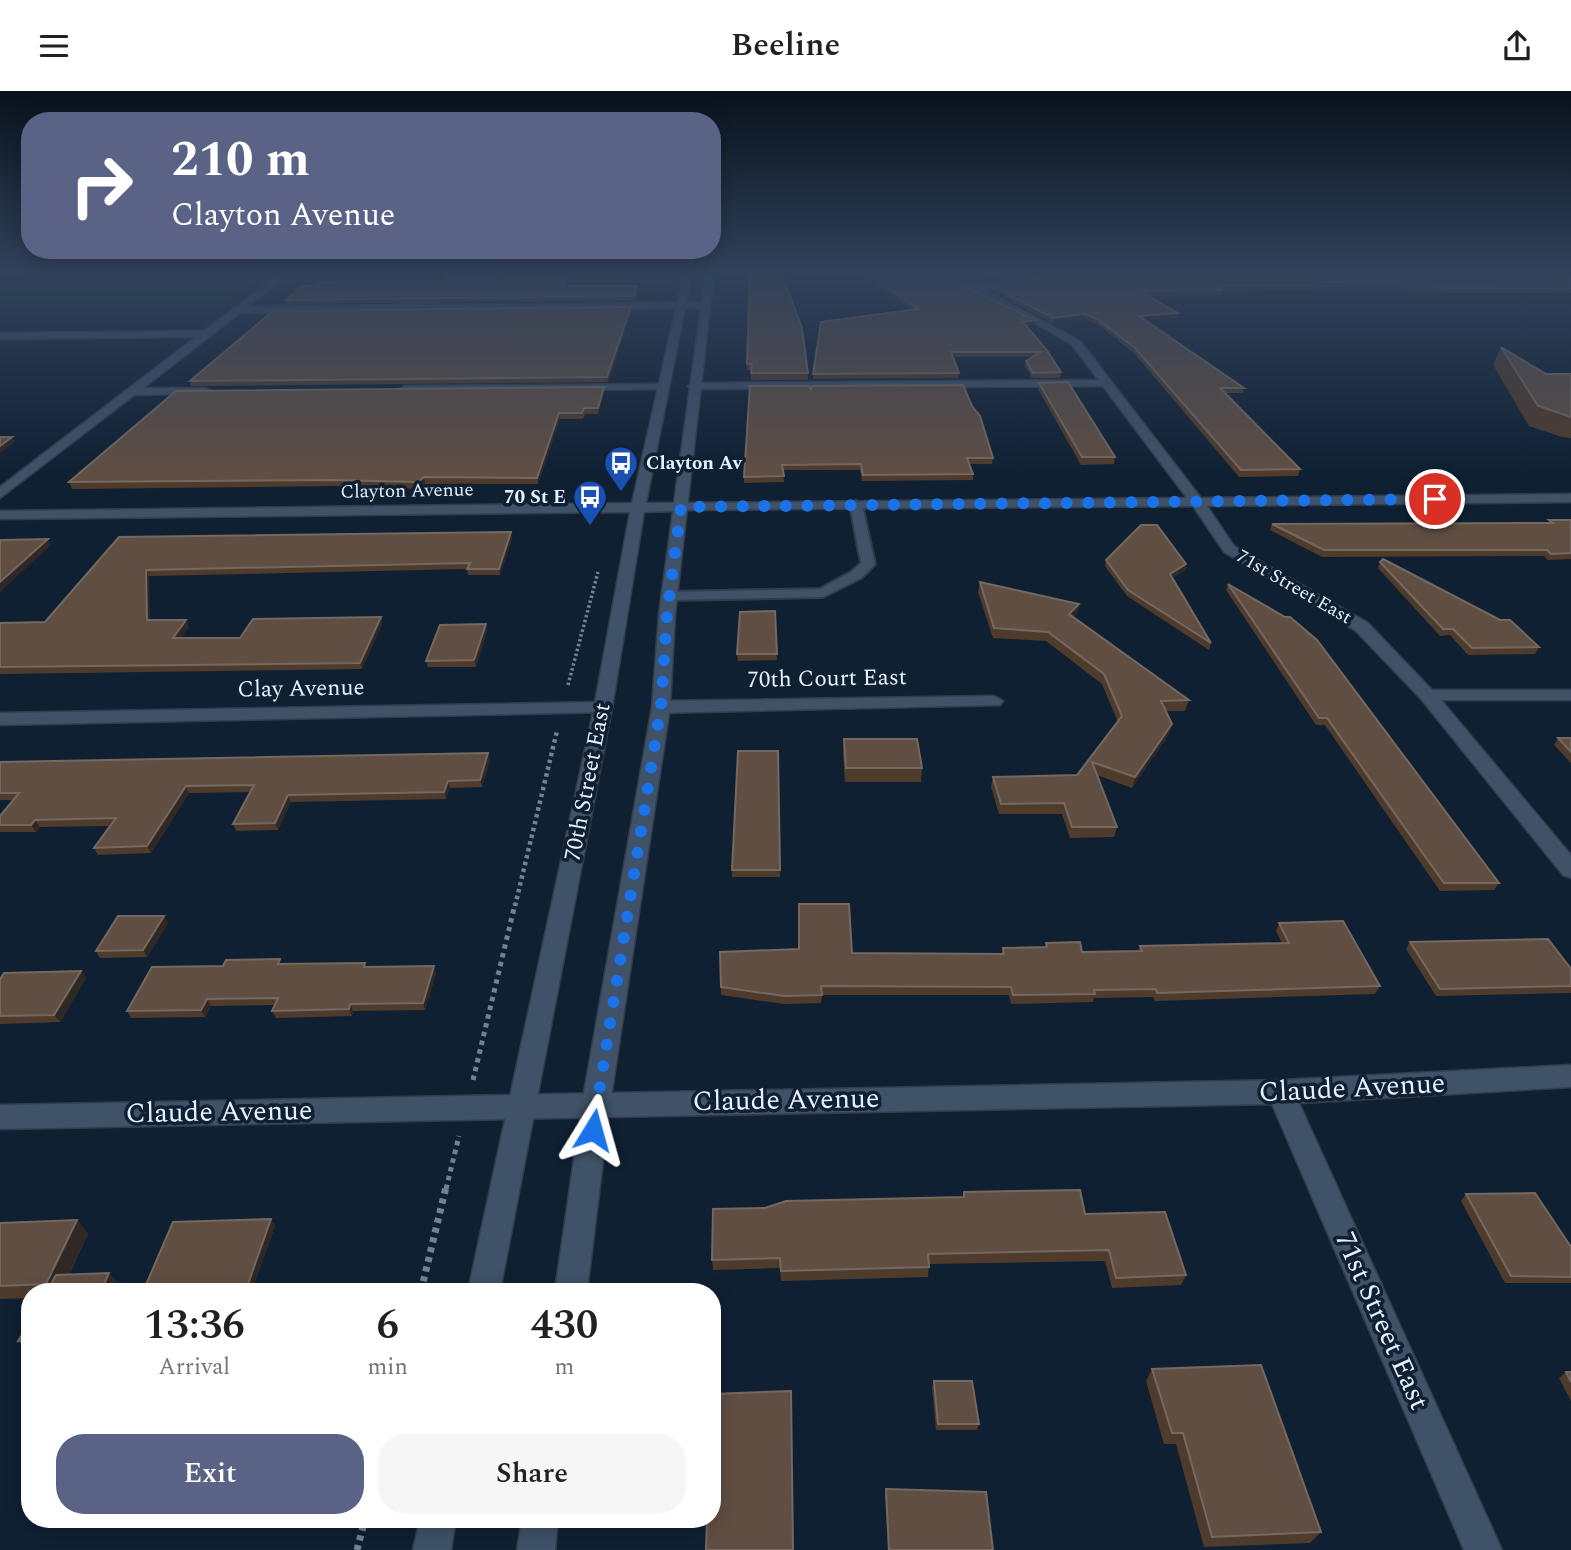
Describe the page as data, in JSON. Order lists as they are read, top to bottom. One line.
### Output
{"streets":{"street":["Clayton Avenue","71st Street East","70th Court East","Clay Avenue","70th Street East","Claude Avenue"]},"crossings":[["Clayton Avenue","71st Street East"],["Clayton Avenue","70th Street East"],["71st Street East","Claude Avenue"],["Clay Avenue","70th Street East"],["70th Street East","Claude Avenue"]],"places":{"bus stop":["Clayton Av","70 St E"]},"page":{"header":"Beeline","turn":["210 m","Clayton Avenue"],"eta":["13:36","Arrival","6","min","430","m"],"buttons":["Exit","Share"]}}
